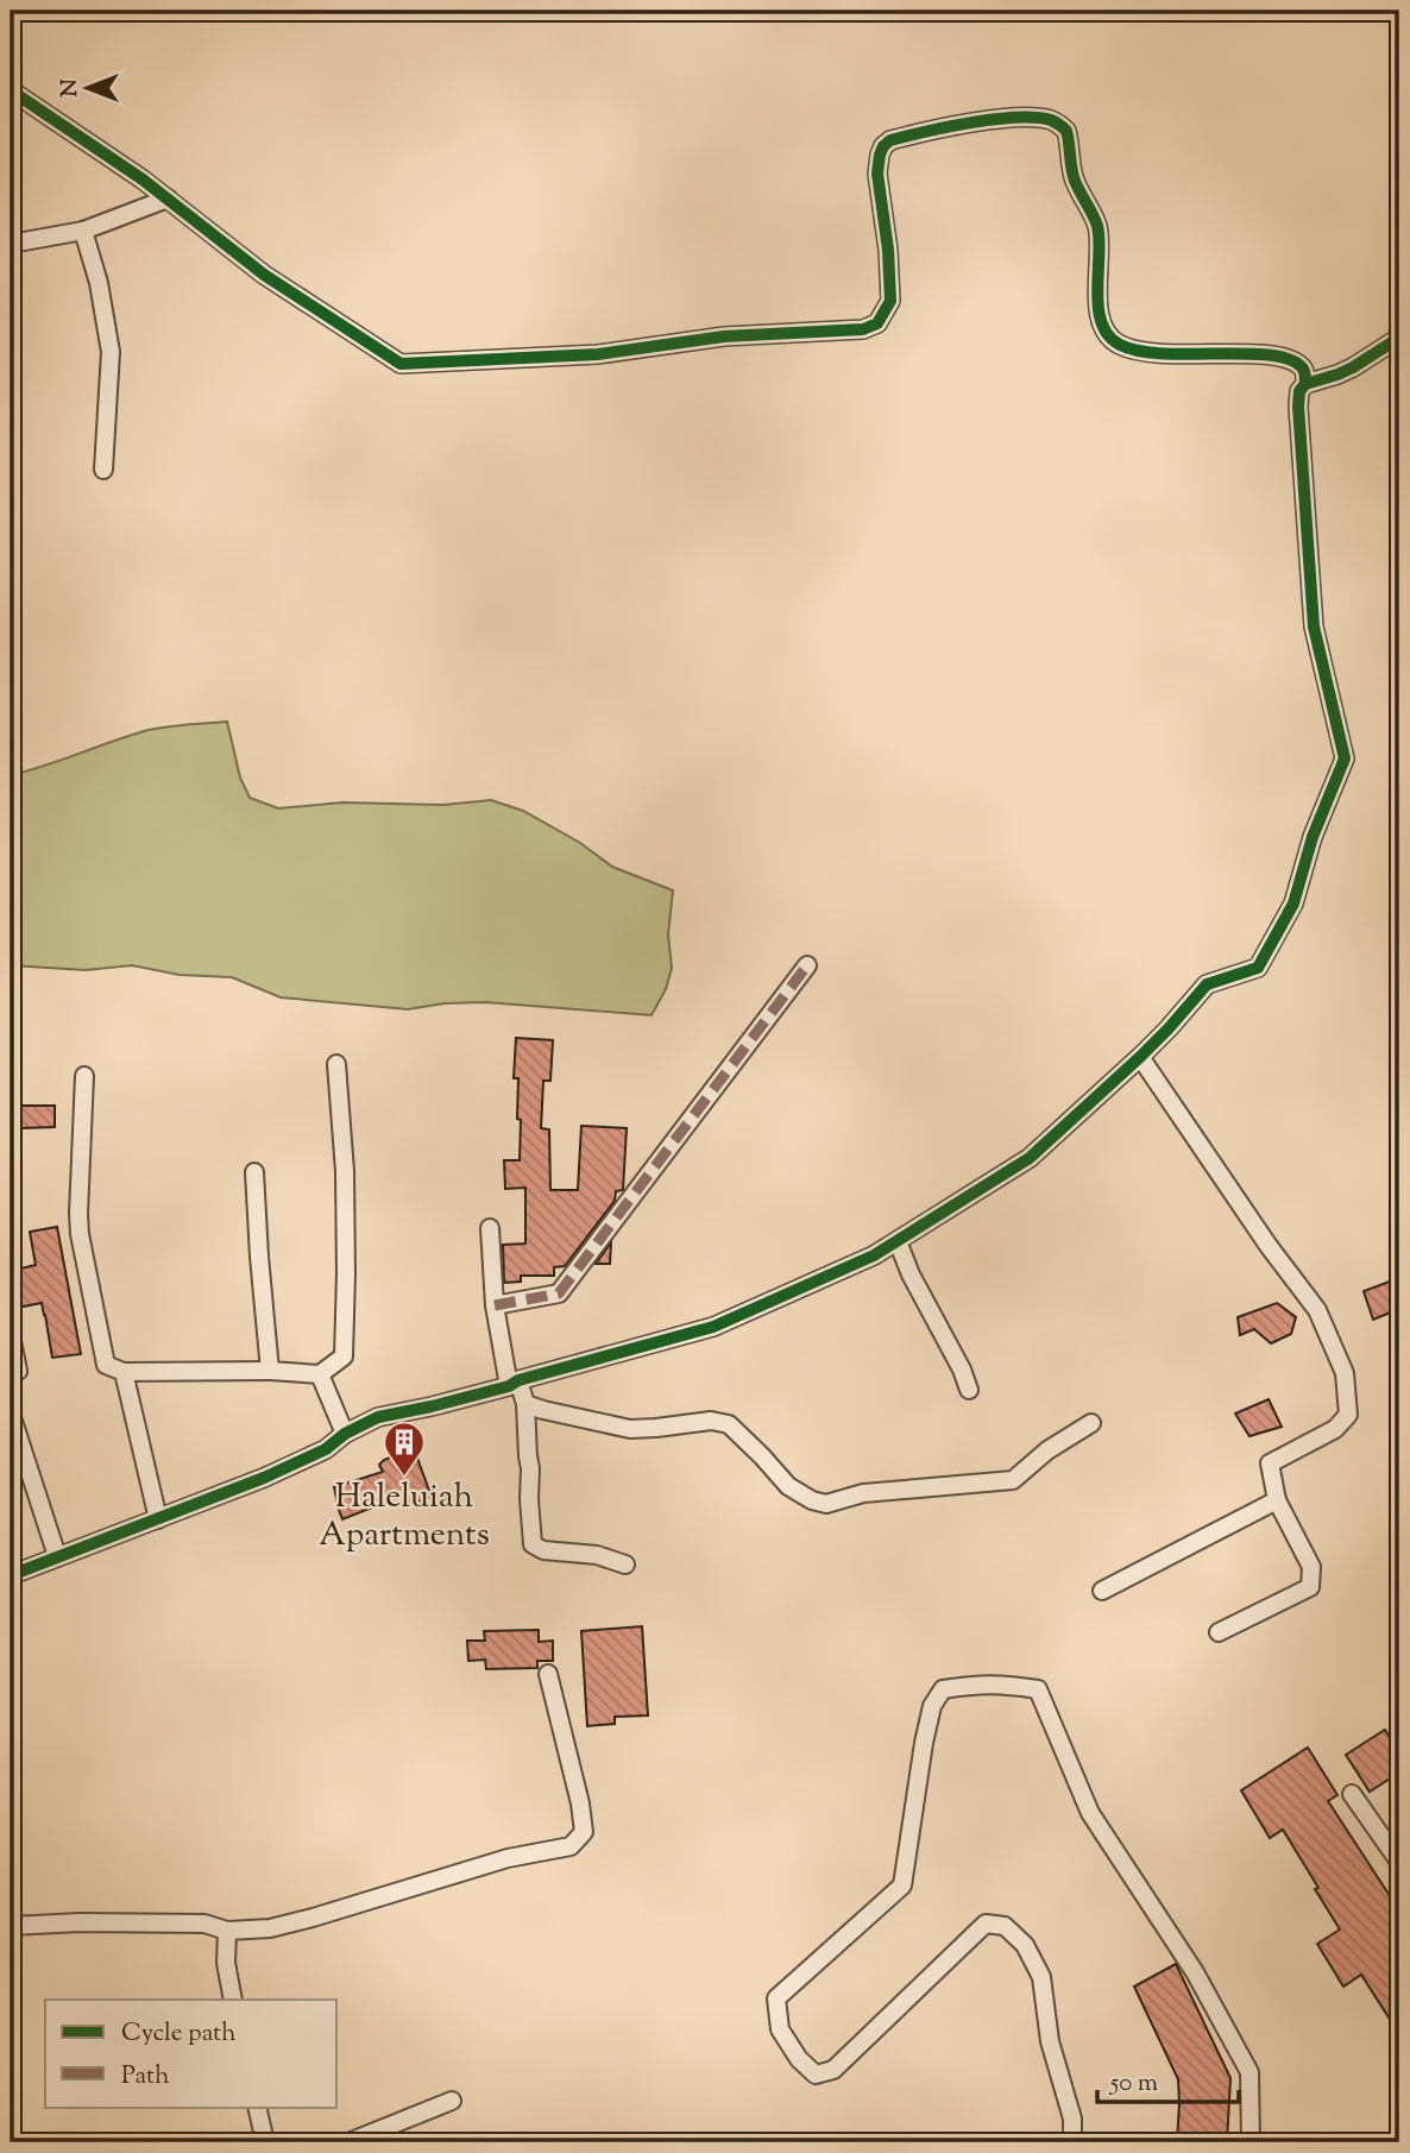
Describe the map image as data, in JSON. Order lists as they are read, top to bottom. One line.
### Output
{"places":{"building":["Haleluiah Apartments"]},"legend":["Cycle path","Path"],"scale_bar":"50 m","north":"left"}
